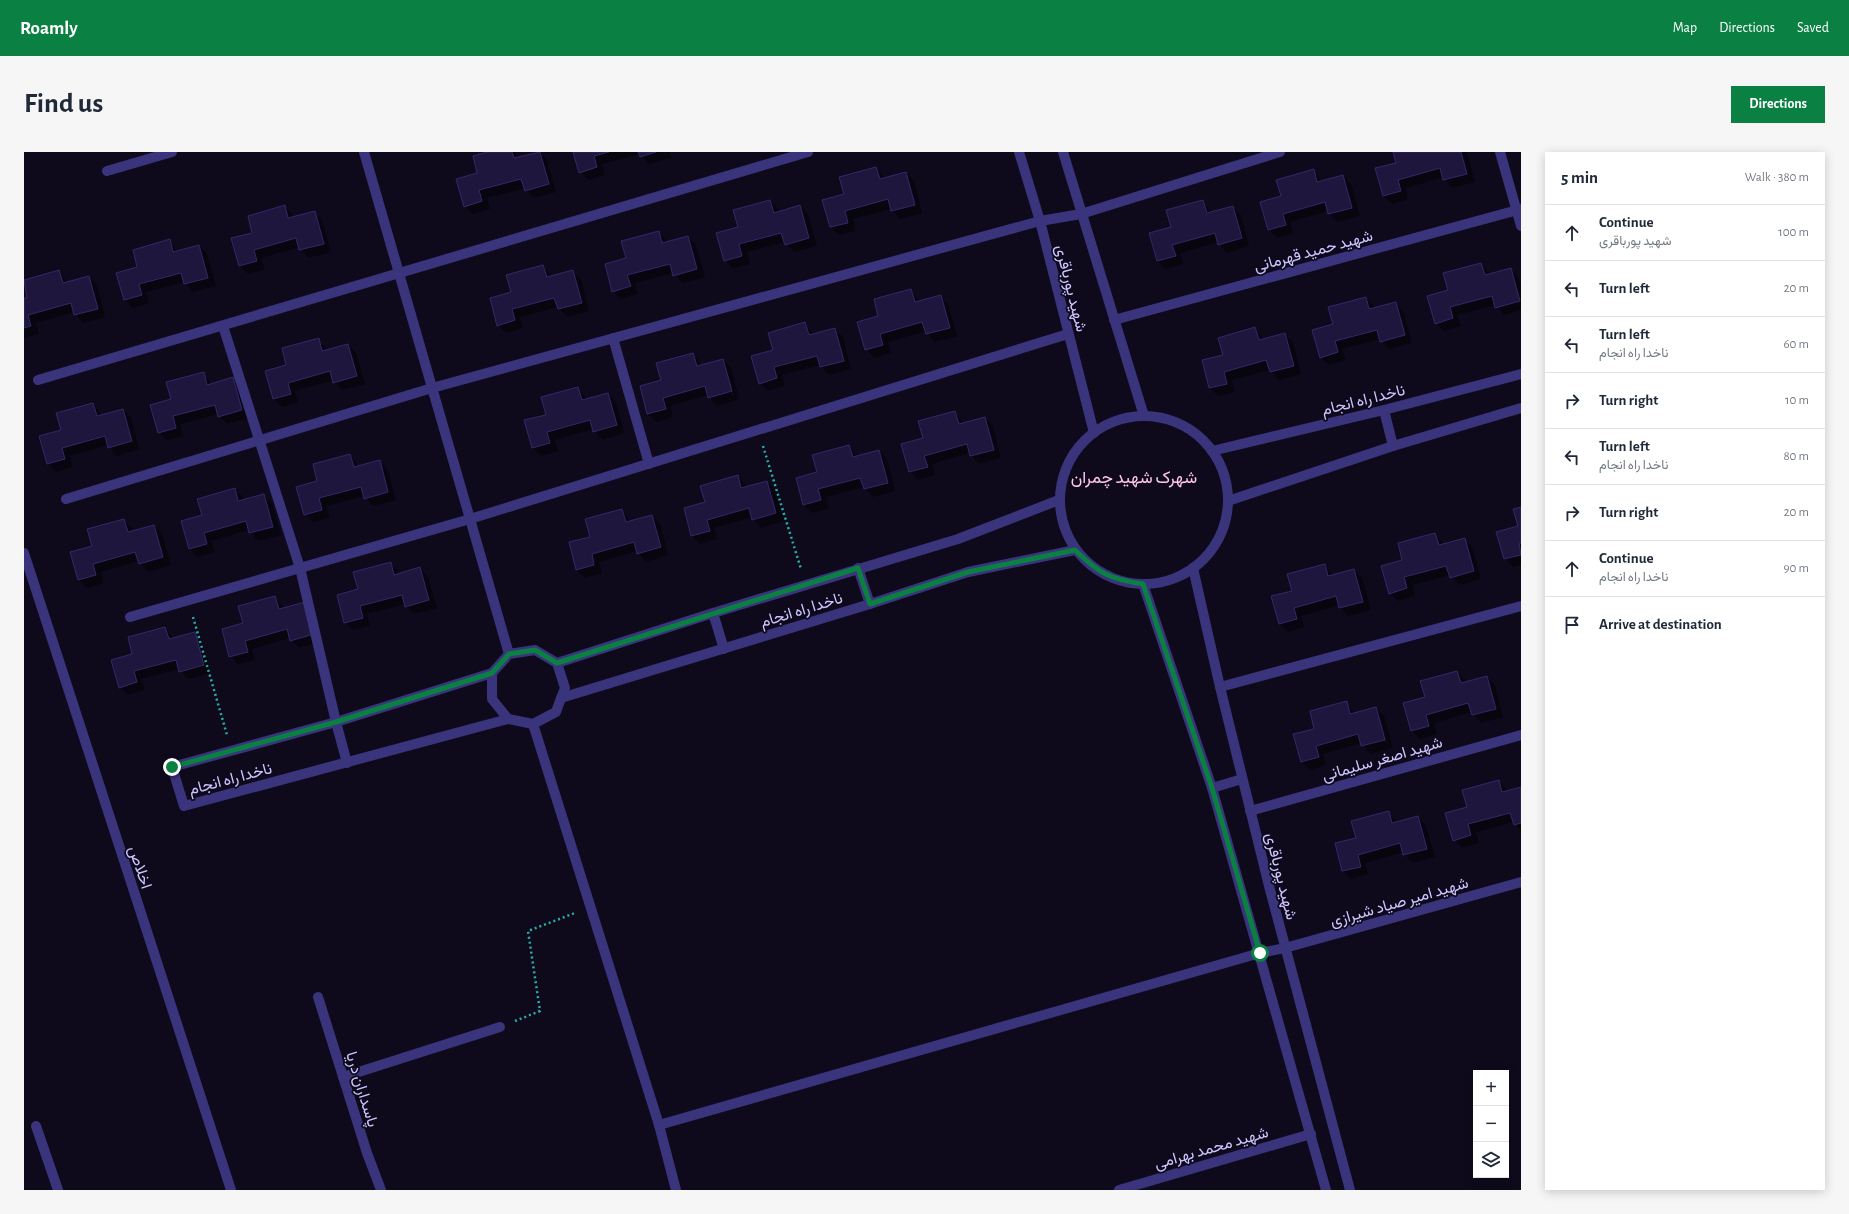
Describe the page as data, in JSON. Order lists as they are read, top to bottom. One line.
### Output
{"streets":{"street":["شهید حمید قهرمانی","شهید پورباقری","ناخدا راه انجام","شهید اصغر سلیمانی","اخلاص","شهید امیر صیاد شیرازی","پاسداران دریا","شهید محمد بهرامی"]},"crossings":[["شهید حمید قهرمانی","شهید پورباقری"],["شهید پورباقری","شهید اصغر سلیمانی"],["شهید پورباقری","شهید امیر صیاد شیرازی"]],"districts":["شهرک شهید چمران"],"page":{"header":"Roamly","nav":["Map","Directions","Saved"],"buttons":"Directions","title":"Find us","heading":["5 min","Walk · 380 m"],"list":[["Continue","شهید پورباقری","100 m"],["Turn left","20 m"],["Turn left","ناخدا راه انجام","60 m"],["Turn right","10 m"],["Turn left","ناخدا راه انجام","80 m"],["Turn right","20 m"],["Continue","ناخدا راه انجام","90 m"],"Arrive at destination"],"map_buttons":["+","−"]}}
